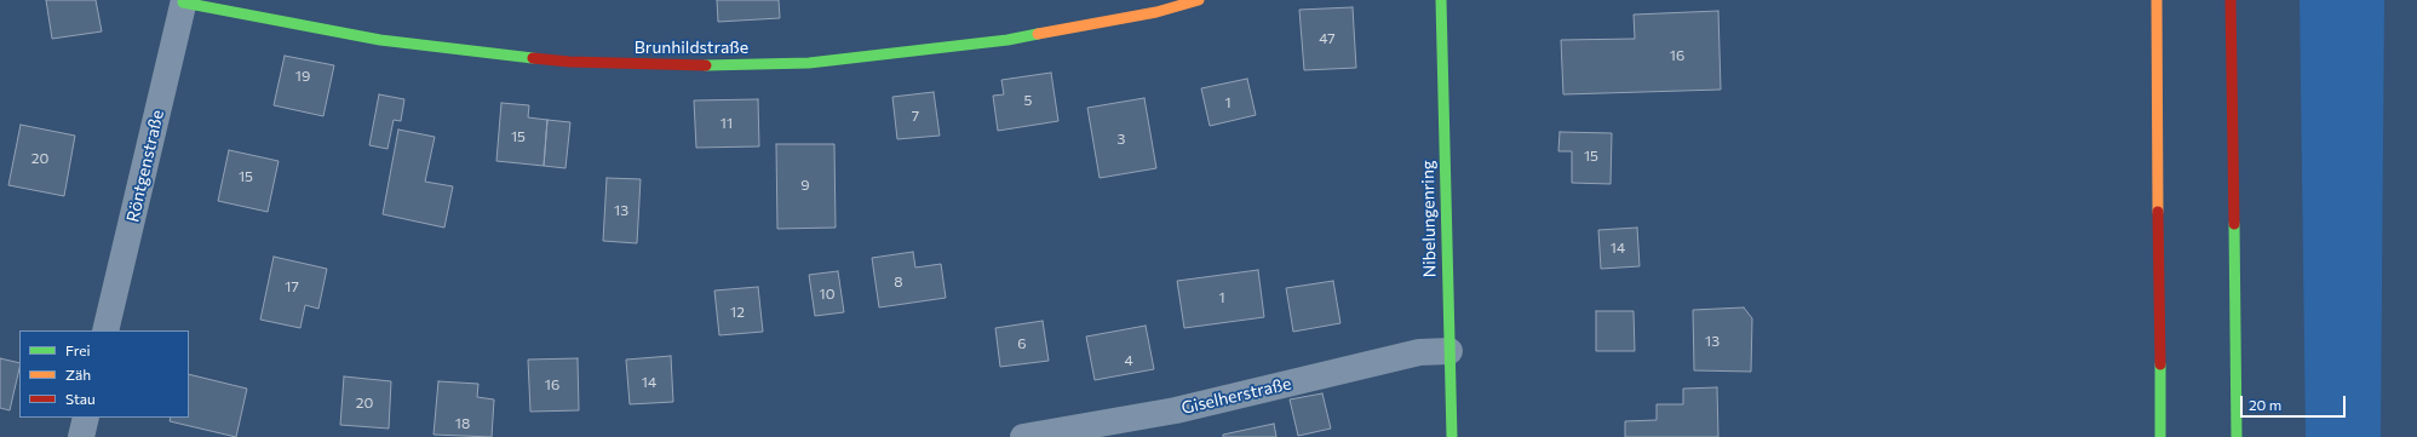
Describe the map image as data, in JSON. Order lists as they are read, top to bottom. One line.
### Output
{"streets":{"main road":["Brunhildstraße","Nibelungenring"],"street":["Röntgenstraße","Giselherstraße"]},"crossings":[["Brunhildstraße","Röntgenstraße"],["Nibelungenring","Giselherstraße"]],"house_numbers":["47","16","19","5","1","7","11","15","3","15","20","15","9","13","14","8","17","10","1","12","13","6","4","14","16","20","18"],"legend":["Frei","Zäh","Stau"],"scale_bar":"20 m"}
